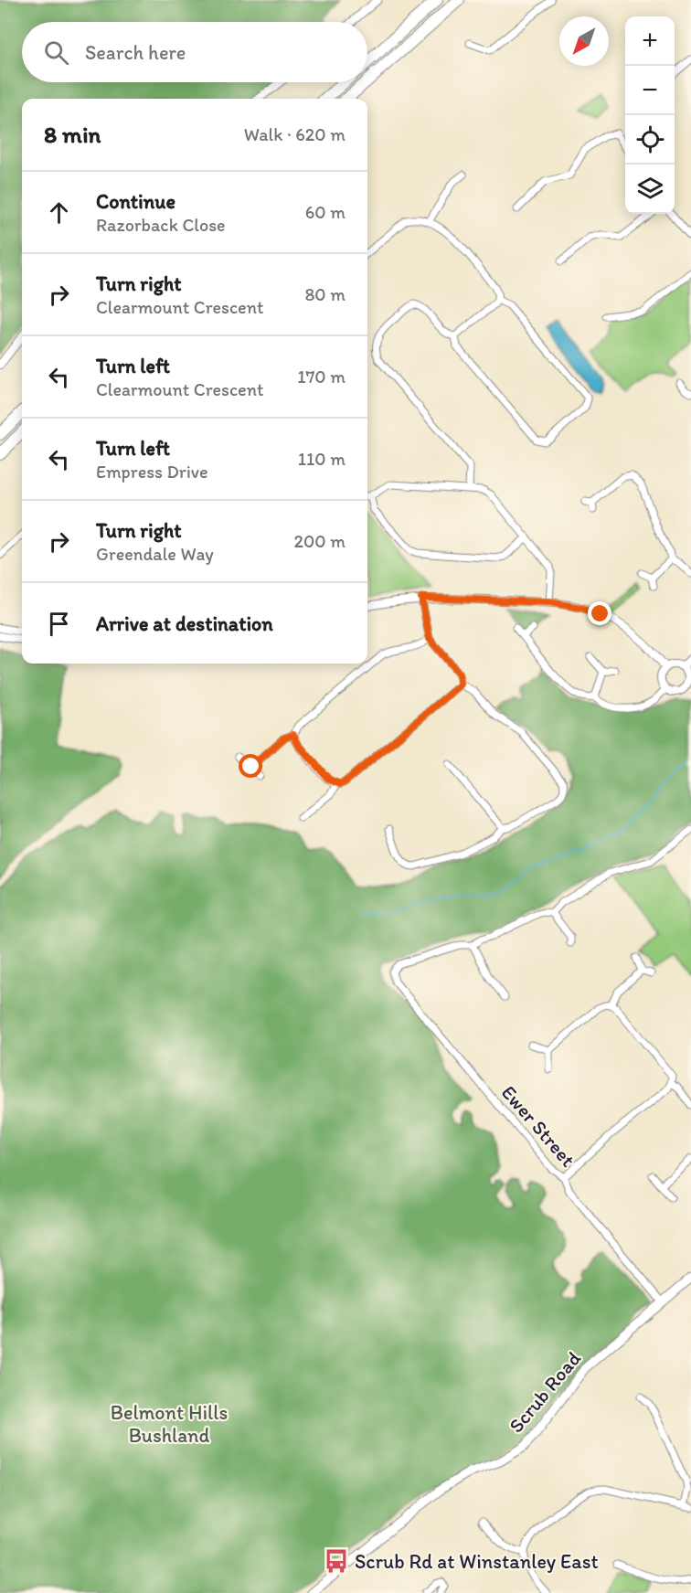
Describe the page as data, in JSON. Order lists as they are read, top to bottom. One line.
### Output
{"streets":{"main road":["Scrub Road"],"street":["Ewer Street"]},"crossings":[["Ewer Street","Scrub Road"]],"parks":["Belmont Hills Bushland"],"places":{"bus stop":["Scrub Rd at Winstanley East"]},"north":"bottom left","page":{"map_buttons":["+","−"],"search":"Search here","heading":["8 min","Walk · 620 m"],"list":[["Continue","Razorback Close","60 m"],["Turn right","Clearmount Crescent","80 m"],["Turn left","Clearmount Crescent","170 m"],["Turn left","Empress Drive","110 m"],["Turn right","Greendale Way","200 m"],"Arrive at destination"]}}
